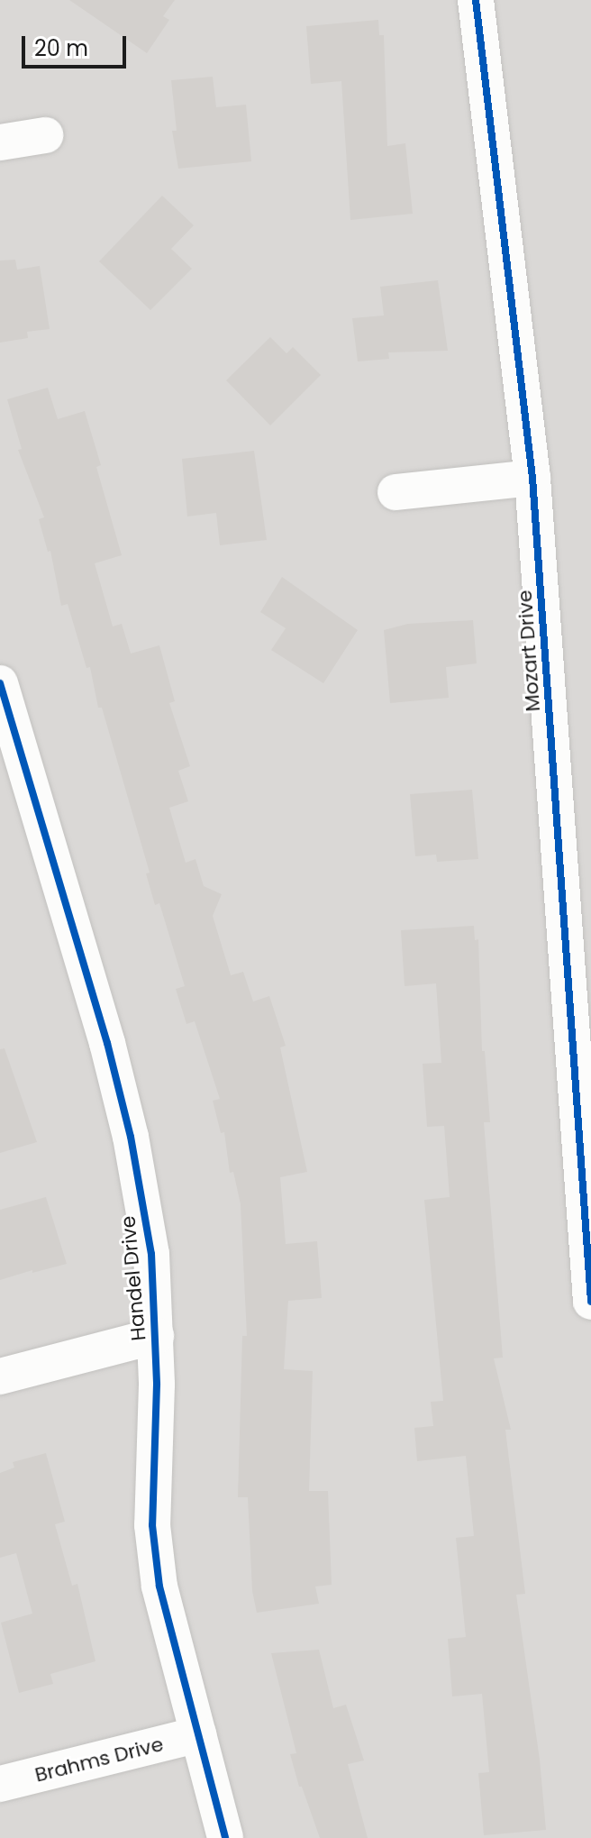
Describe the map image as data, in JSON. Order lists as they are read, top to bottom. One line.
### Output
{"streets":{"street":["Mozart Drive","Handel Drive","Brahms Drive"]},"crossings":[["Handel Drive","Brahms Drive"]],"scale_bar":"20 m"}
